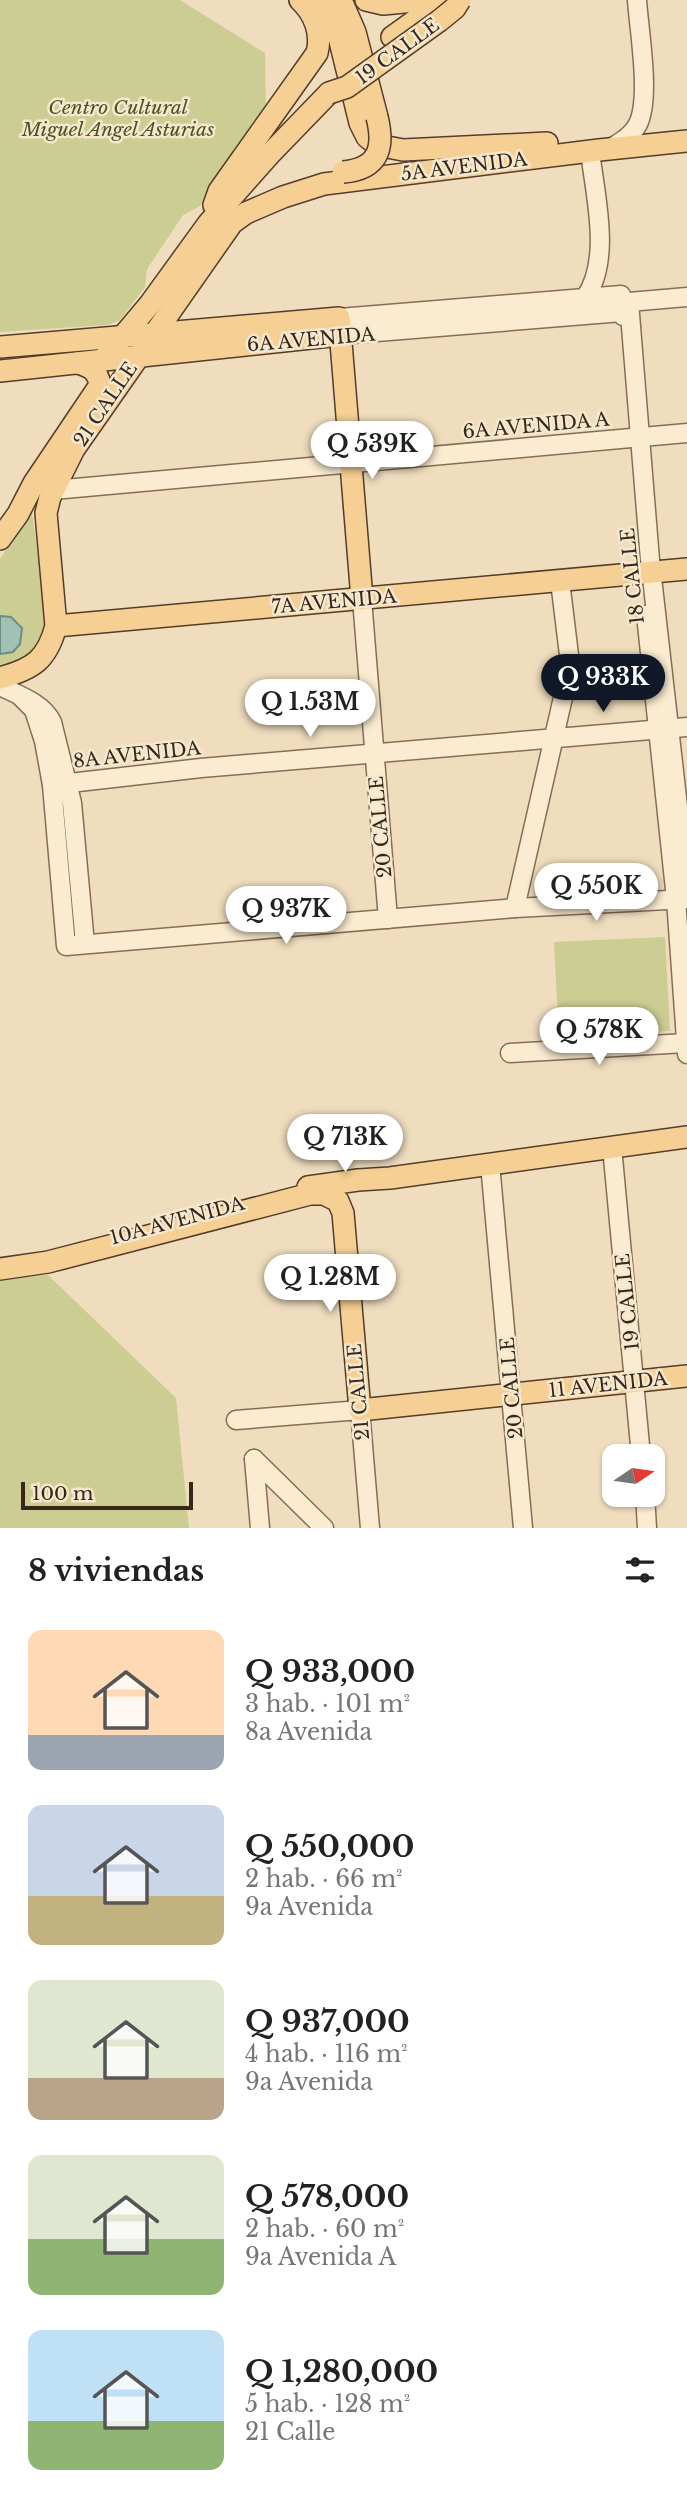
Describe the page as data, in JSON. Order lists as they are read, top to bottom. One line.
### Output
{"streets":{"main road":["19 CALLE","5A AVENIDA","6A AVENIDA","21 CALLE","7A AVENIDA","20 CALLE","10A AVENIDA","11 AVENIDA"],"street":["6A AVENIDA A","18 CALLE","8A AVENIDA"]},"crossings":[["19 CALLE","21 CALLE"],["19 CALLE","10A AVENIDA"],["19 CALLE","11 AVENIDA"],["5A AVENIDA","21 CALLE"],["6A AVENIDA","21 CALLE"],["6A AVENIDA","18 CALLE"],["6A AVENIDA","20 CALLE"],["21 CALLE","6A AVENIDA A"],["21 CALLE","7A AVENIDA"],["21 CALLE","10A AVENIDA"],["21 CALLE","11 AVENIDA"],["6A AVENIDA A","18 CALLE"],["6A AVENIDA A","20 CALLE"],["18 CALLE","7A AVENIDA"],["18 CALLE","8A AVENIDA"],["7A AVENIDA","20 CALLE"],["8A AVENIDA","20 CALLE"],["20 CALLE","10A AVENIDA"],["20 CALLE","11 AVENIDA"]],"parks":["Centro Cultural Miguel Angel Asturias"],"scale_bar":"100 m","north":"right","page":{"price":["Q 539K","Q 933K","Q 1.53M","Q 550K","Q 937K","Q 578K","Q 713K","Q 1.28M"],"scale":"100 m","heading":"8 viviendas","list":[{"name":"Q 933,000","note":"3 hab. · 101 m² · 8a Avenida"},{"name":"Q 550,000","note":"2 hab. · 66 m² · 9a Avenida"},{"name":"Q 937,000","note":"4 hab. · 116 m² · 9a Avenida"},{"name":"Q 578,000","note":"2 hab. · 60 m² · 9a Avenida A"},{"name":"Q 1,280,000","note":"5 hab. · 128 m² · 21 Calle"}]}}
